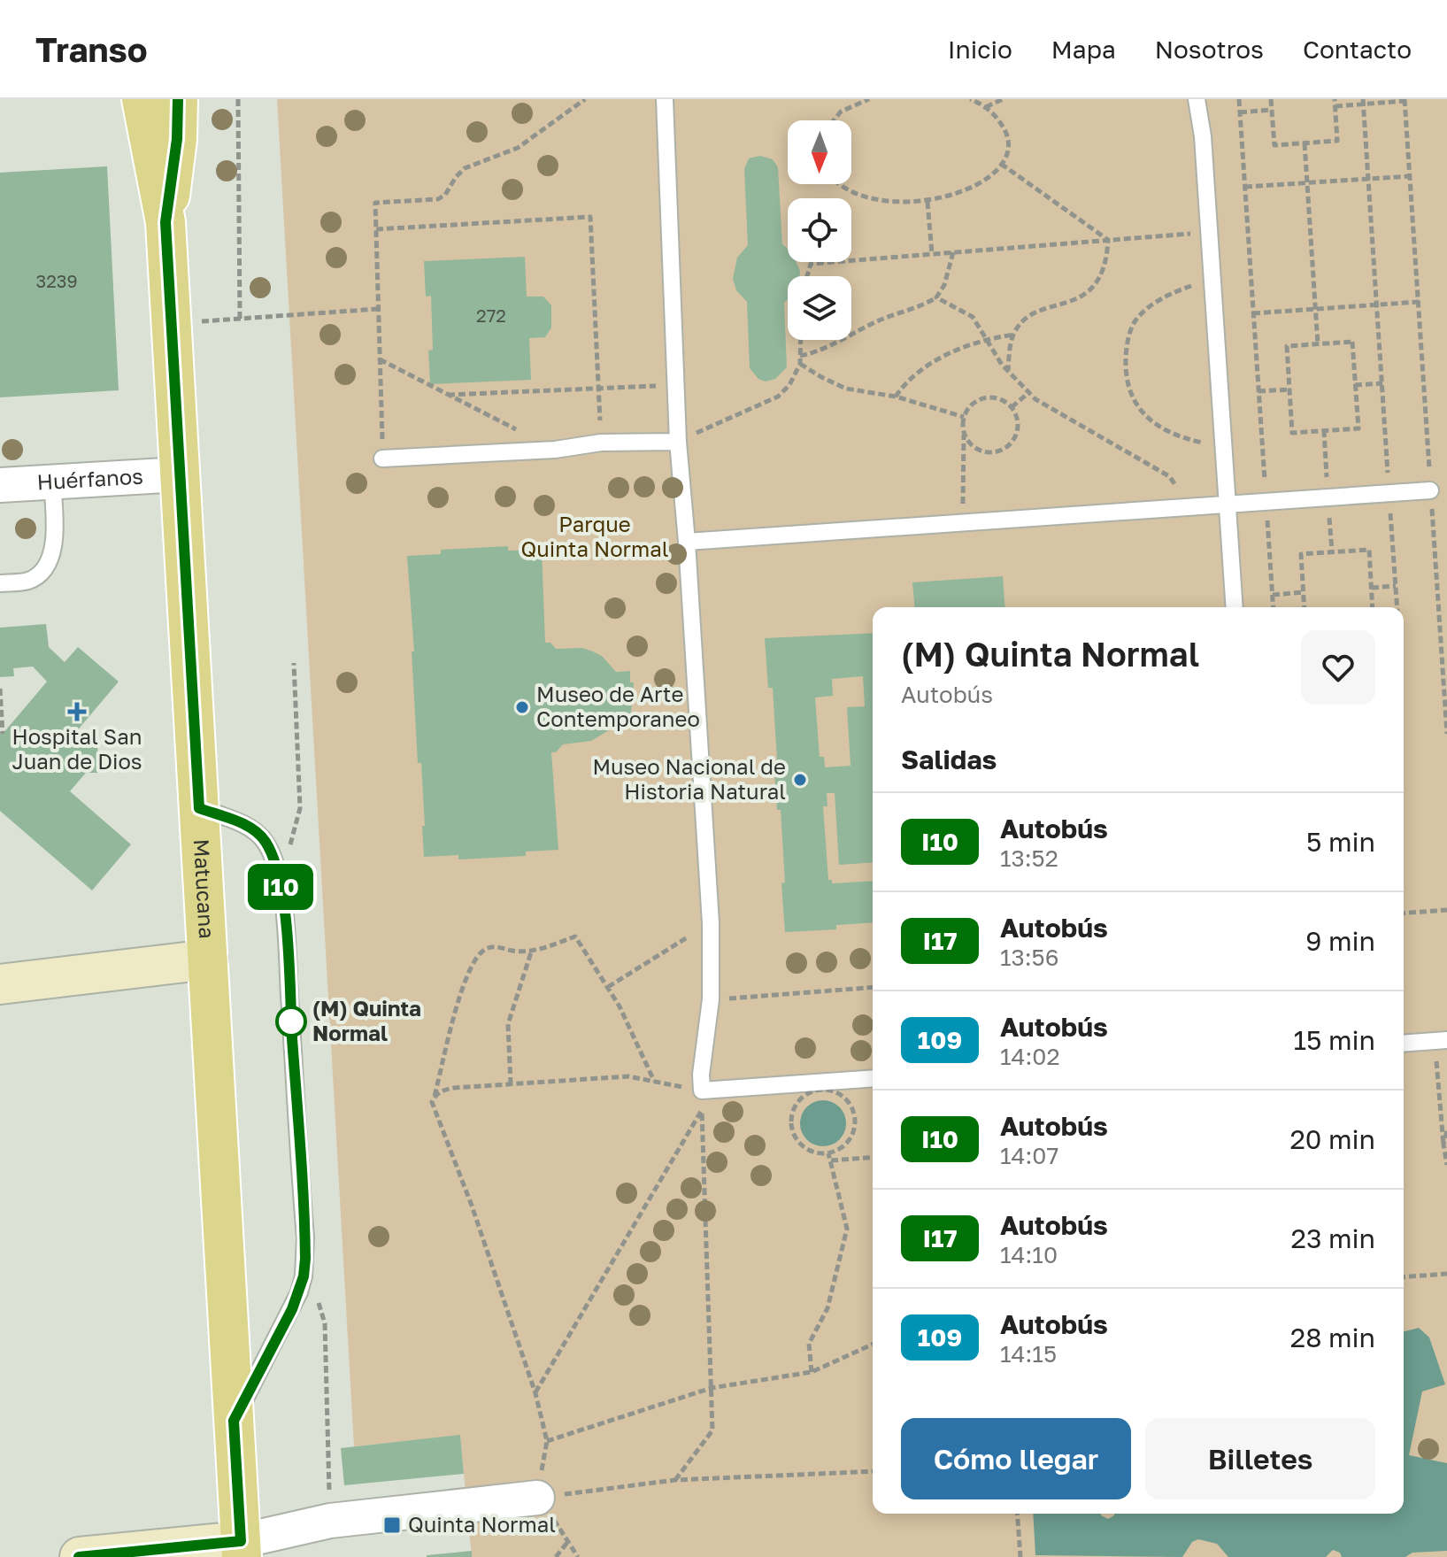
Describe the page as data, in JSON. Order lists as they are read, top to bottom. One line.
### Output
{"streets":{"main road":["Matucana"],"street":["Huérfanos"]},"crossings":[["Huérfanos","Matucana"]],"parks":["Parque Quinta Normal"],"places":{"other":["Museo de Arte Contemporaneo","Museo Nacional de Historia Natural","(M) Quinta Normal"],"health":["Hospital San Juan de Dios"],"transit":["Quinta Normal"]},"lines":["bus line I10"],"house_numbers":["3239","272"],"north":"bottom","page":{"header":"Transo","nav":["Inicio","Mapa","Nosotros","Contacto"],"on_map":"I10","heading":[["(M) Quinta Normal","Autobús"],"Salidas"],"list":[{"mark":"I10","name":"Autobús","note":"13:52","value":"5 min"},{"mark":"I17","name":"Autobús","note":"13:56","value":"9 min"},{"mark":"109","name":"Autobús","note":"14:02","value":"15 min"},{"mark":"I10","name":"Autobús","note":"14:07","value":"20 min"},{"mark":"I17","name":"Autobús","note":"14:10","value":"23 min"},{"mark":"109","name":"Autobús","note":"14:15","value":"28 min"}],"buttons":["Cómo llegar","Billetes"]}}
